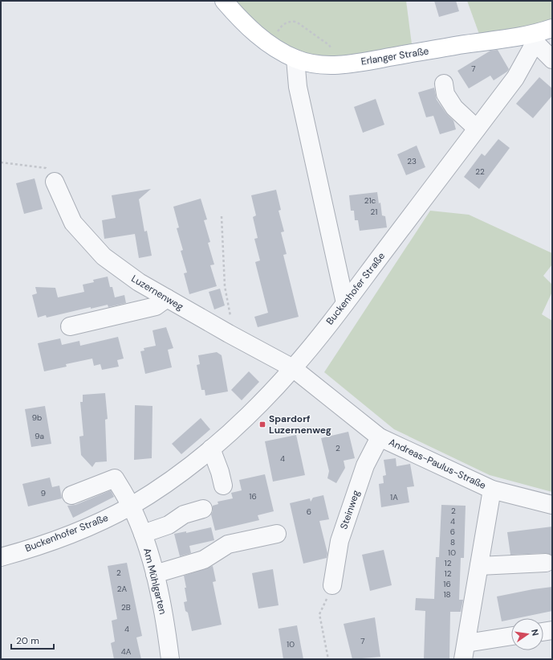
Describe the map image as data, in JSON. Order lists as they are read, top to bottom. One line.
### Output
{"streets":{"main road":["Erlanger Straße"],"street":["Buckenhofer Straße","Luzernenweg","Andreas-Paulus-Straße","Steinweg","Am Mühlgarten"]},"crossings":[["Erlanger Straße","Buckenhofer Straße"],["Buckenhofer Straße","Luzernenweg"],["Buckenhofer Straße","Andreas-Paulus-Straße"],["Buckenhofer Straße","Am Mühlgarten"],["Luzernenweg","Andreas-Paulus-Straße"],["Andreas-Paulus-Straße","Steinweg"]],"places":{"transit":["Spardorf Luzernenweg"]},"house_numbers":["7","23","22","21c","21","9b","9a","2","4","9","16","1A","2","6","4","6","8","10","12","2","12","16","2A","18","2B","4","7","10","4A"],"scale_bar":"20 m","north":"right"}
